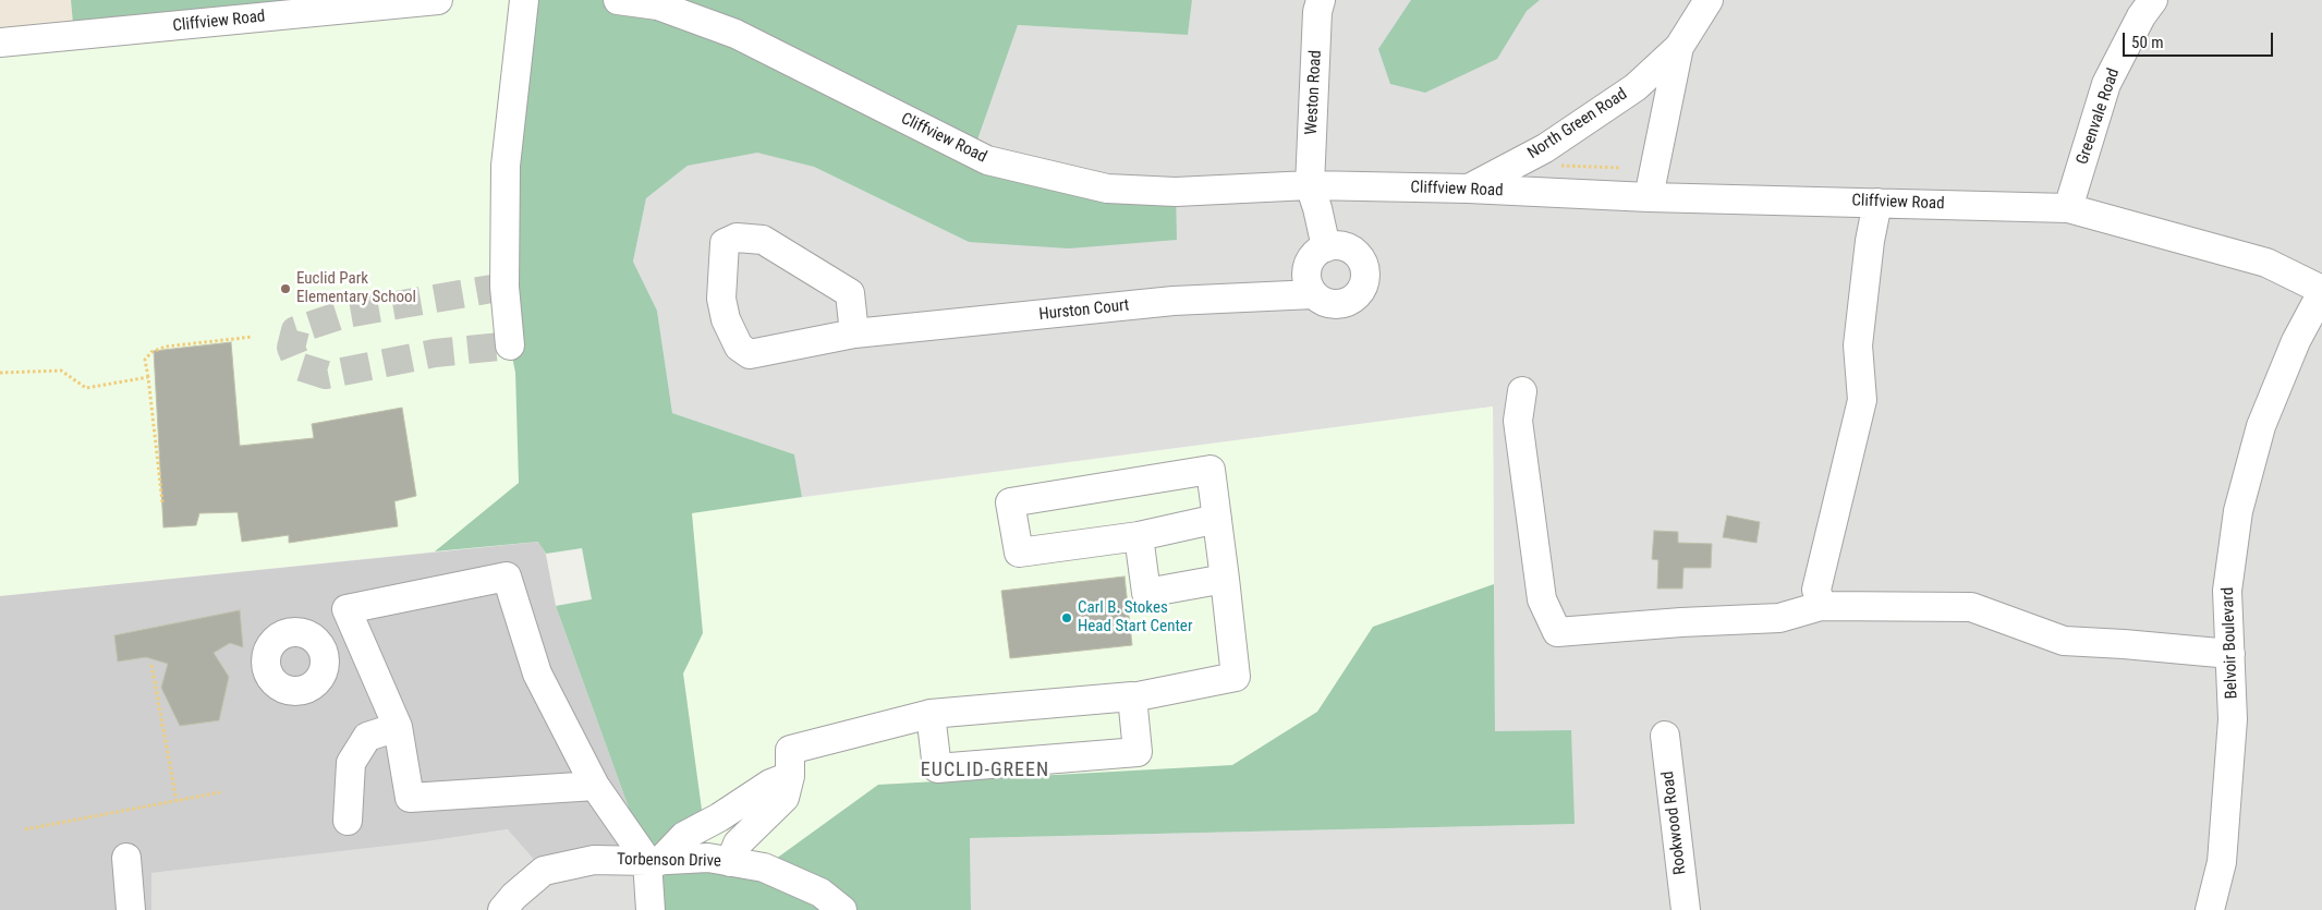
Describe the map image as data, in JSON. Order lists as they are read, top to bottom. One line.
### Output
{"streets":{"street":["Cliffview Road","Weston Road","Greenvale Road","North Green Road","Hurston Court","Belvoir Boulevard","Rookwood Road","Torbenson Drive"]},"crossings":[["Cliffview Road","Weston Road"],["Cliffview Road","Greenvale Road"],["Cliffview Road","North Green Road"],["Cliffview Road","Belvoir Boulevard"]],"districts":["EUCLID-GREEN"],"places":["Euclid Park Elementary School","Carl B. Stokes Head Start Center"],"scale_bar":"50 m"}
